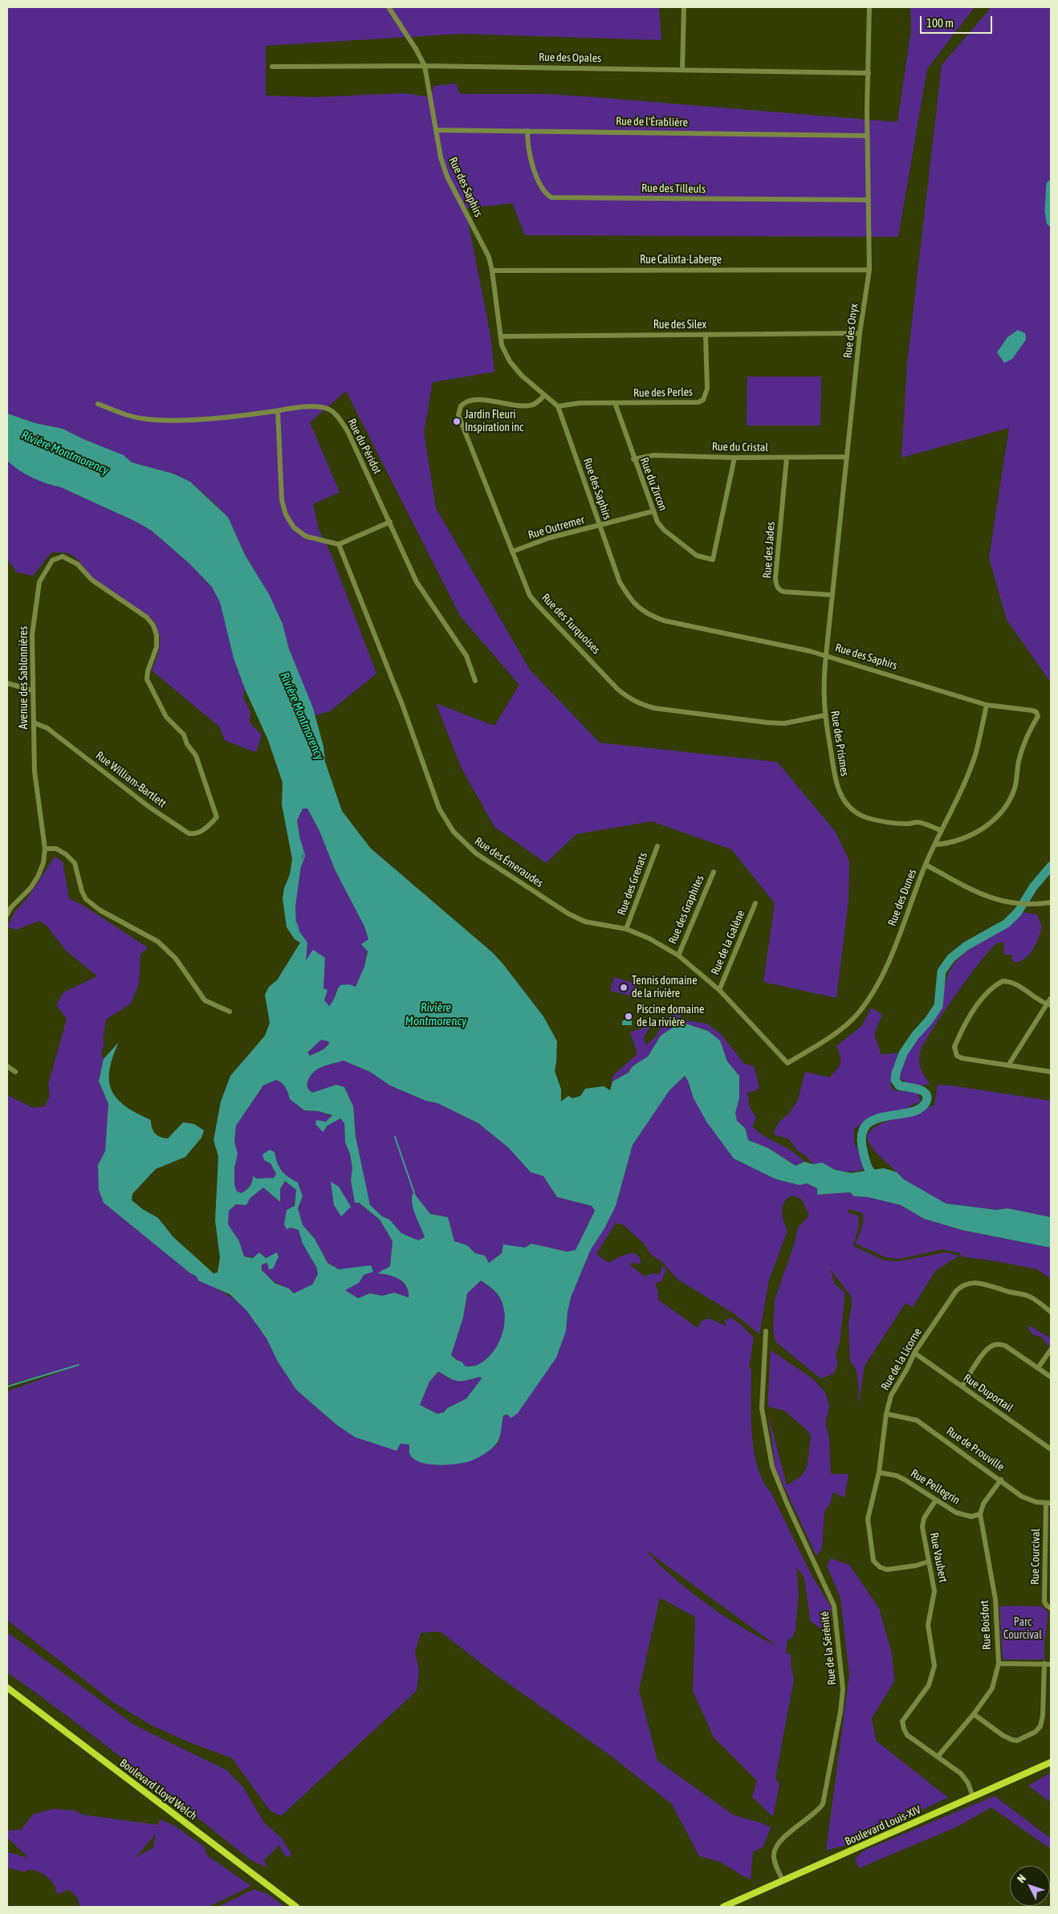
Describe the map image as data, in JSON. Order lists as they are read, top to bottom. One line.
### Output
{"streets":{"main road":["Boulevard Lloyd Welch","Boulevard Louis-XIV"],"street":["Rue des Opales","Rue de l'Érablière","Rue des Saphirs","Rue des Tilleuls","Rue Calixta-Laberge","Rue des Silex","Rue des Onyx","Rue des Perles","Rue du Péridot","Rue du Cristal","Rue du Zircon","Rue Outremer","Rue des Jades","Rue des Turquoises","Avenue des Sablonnières","Rue des Prismes","Rue William-Bartlett","Rue des Émeraudes","Rue des Grenats","Rue des Dunes","Rue des Graphites","Rue de la Galène","Rue de la Licorne","Rue Duportail","Rue de Prouville","Rue Pellegrin","Rue Courcival","Rue Vaubert","Rue Boisfort","Rue de la Sérénité"]},"crossings":[["Rue des Opales","Rue des Saphirs"],["Rue des Opales","Rue des Onyx"],["Rue de l'Érablière","Rue des Saphirs"],["Rue de l'Érablière","Rue des Tilleuls"],["Rue de l'Érablière","Rue des Onyx"],["Rue des Saphirs","Rue Calixta-Laberge"],["Rue des Saphirs","Rue des Silex"],["Rue des Saphirs","Rue des Onyx"],["Rue des Saphirs","Rue des Perles"],["Rue des Saphirs","Rue Outremer"],["Rue des Saphirs","Rue des Turquoises"],["Rue des Saphirs","Rue des Prismes"],["Rue des Saphirs","Rue des Dunes"],["Rue des Tilleuls","Rue des Onyx"],["Rue Calixta-Laberge","Rue des Onyx"],["Rue des Silex","Rue des Onyx"],["Rue des Silex","Rue des Perles"],["Rue des Onyx","Rue du Cristal"],["Rue des Onyx","Rue des Jades"],["Rue des Onyx","Rue des Prismes"],["Rue des Perles","Rue du Zircon"],["Rue du Cristal","Rue du Zircon"],["Rue du Cristal","Rue des Jades"],["Rue du Zircon","Rue Outremer"],["Rue Outremer","Rue des Turquoises"],["Rue des Turquoises","Rue des Prismes"],["Avenue des Sablonnières","Rue William-Bartlett"],["Rue des Prismes","Rue des Dunes"],["Rue des Émeraudes","Rue des Grenats"],["Rue des Émeraudes","Rue des Dunes"],["Rue des Émeraudes","Rue des Graphites"],["Rue des Émeraudes","Rue de la Galène"],["Rue de la Licorne","Rue Duportail"],["Rue de la Licorne","Rue de Prouville"],["Rue de la Licorne","Rue Pellegrin"],["Rue de la Licorne","Rue Vaubert"],["Rue de Prouville","Rue Courcival"],["Rue Pellegrin","Rue Vaubert"],["Rue Pellegrin","Rue Boisfort"],["Rue Vaubert","Rue Boisfort"],["Rue Vaubert","Boulevard Louis-XIV"],["Rue de la Sérénité","Boulevard Louis-XIV"]],"water":["Rivière Montmorency"],"parks":["Parc Courcival"],"places":["Jardin Fleuri Inspiration inc","Tennis domaine de la rivière","Piscine domaine de la rivière"],"scale_bar":"100 m","north":"top left"}
